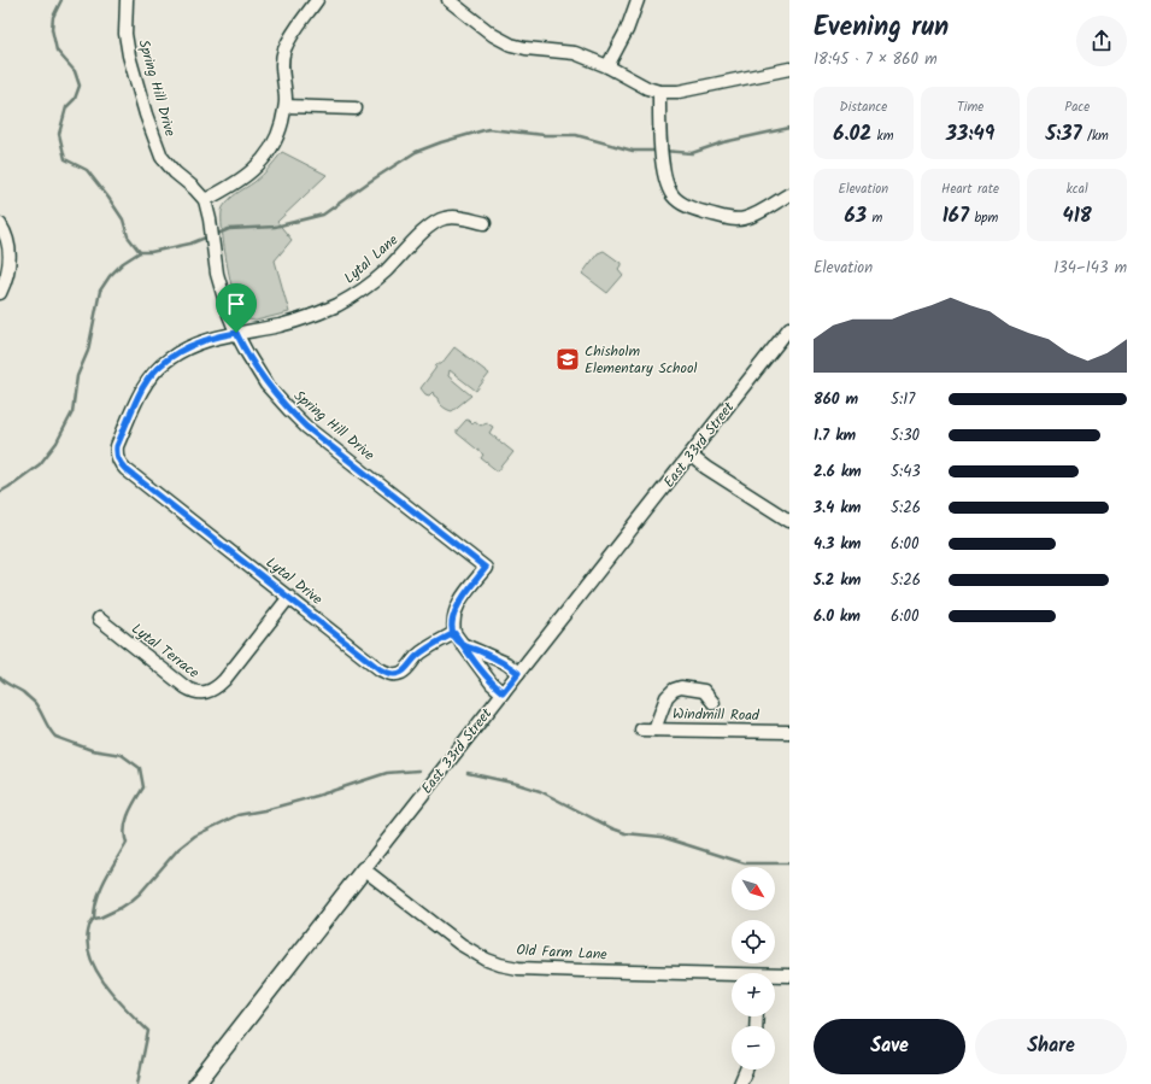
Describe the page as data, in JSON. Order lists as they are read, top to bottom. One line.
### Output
{"streets":{"main road":["East 33rd Street"],"street":["Spring Hill Drive","Lytal Lane","Lytal Drive","Lytal Terrace","Windmill Road","Old Farm Lane"]},"crossings":[["Spring Hill Drive","Lytal Lane"],["Spring Hill Drive","Lytal Drive"],["Lytal Lane","Lytal Drive"],["East 33rd Street","Old Farm Lane"],["Lytal Drive","Lytal Terrace"]],"places":{"school or university":["Chisholm Elementary School"]},"north":"bottom right","page":{"heading":["Evening run","18:45 · 7 × 860 m"],"stats":[["Distance","6.02 km"],["Time","33:49"],["Pace","5:37 /km"],["Elevation","63 m"],["Heart rate","167 bpm"],["kcal","418"]],"chart":["Elevation","134–143 m"],"list":[{"name":"860 m","note":"5:17"},{"name":"1.7 km","note":"5:30"},{"name":"2.6 km","note":"5:43"},{"name":"3.4 km","note":"5:26"},{"name":"4.3 km","note":"6:00"},{"name":"5.2 km","note":"5:26"},{"name":"6.0 km","note":"6:00"}],"map_buttons":["+","−"],"buttons":["Save","Share"]}}
